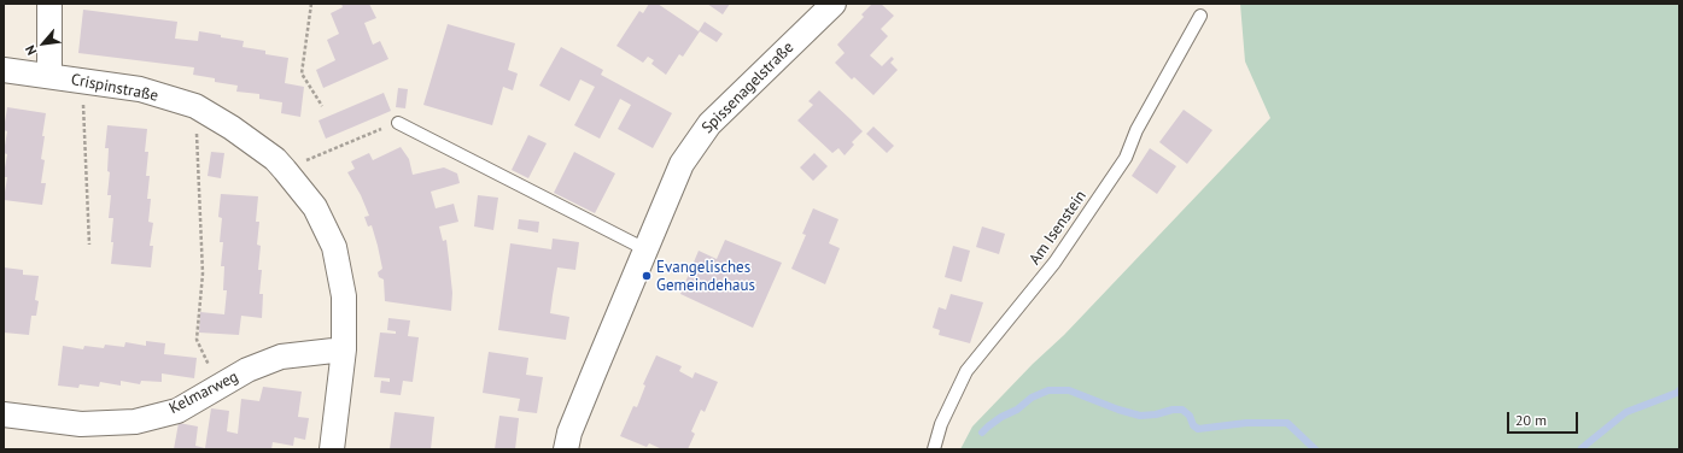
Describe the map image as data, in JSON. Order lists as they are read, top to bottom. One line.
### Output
{"streets":{"street":["Crispinstraße","Spissenagelstraße","Kelmarweg"],"lane":["Am Isenstein"]},"crossings":[["Crispinstraße","Kelmarweg"]],"places":["Evangelisches Gemeindehaus"],"scale_bar":"20 m","north":"bottom left"}
